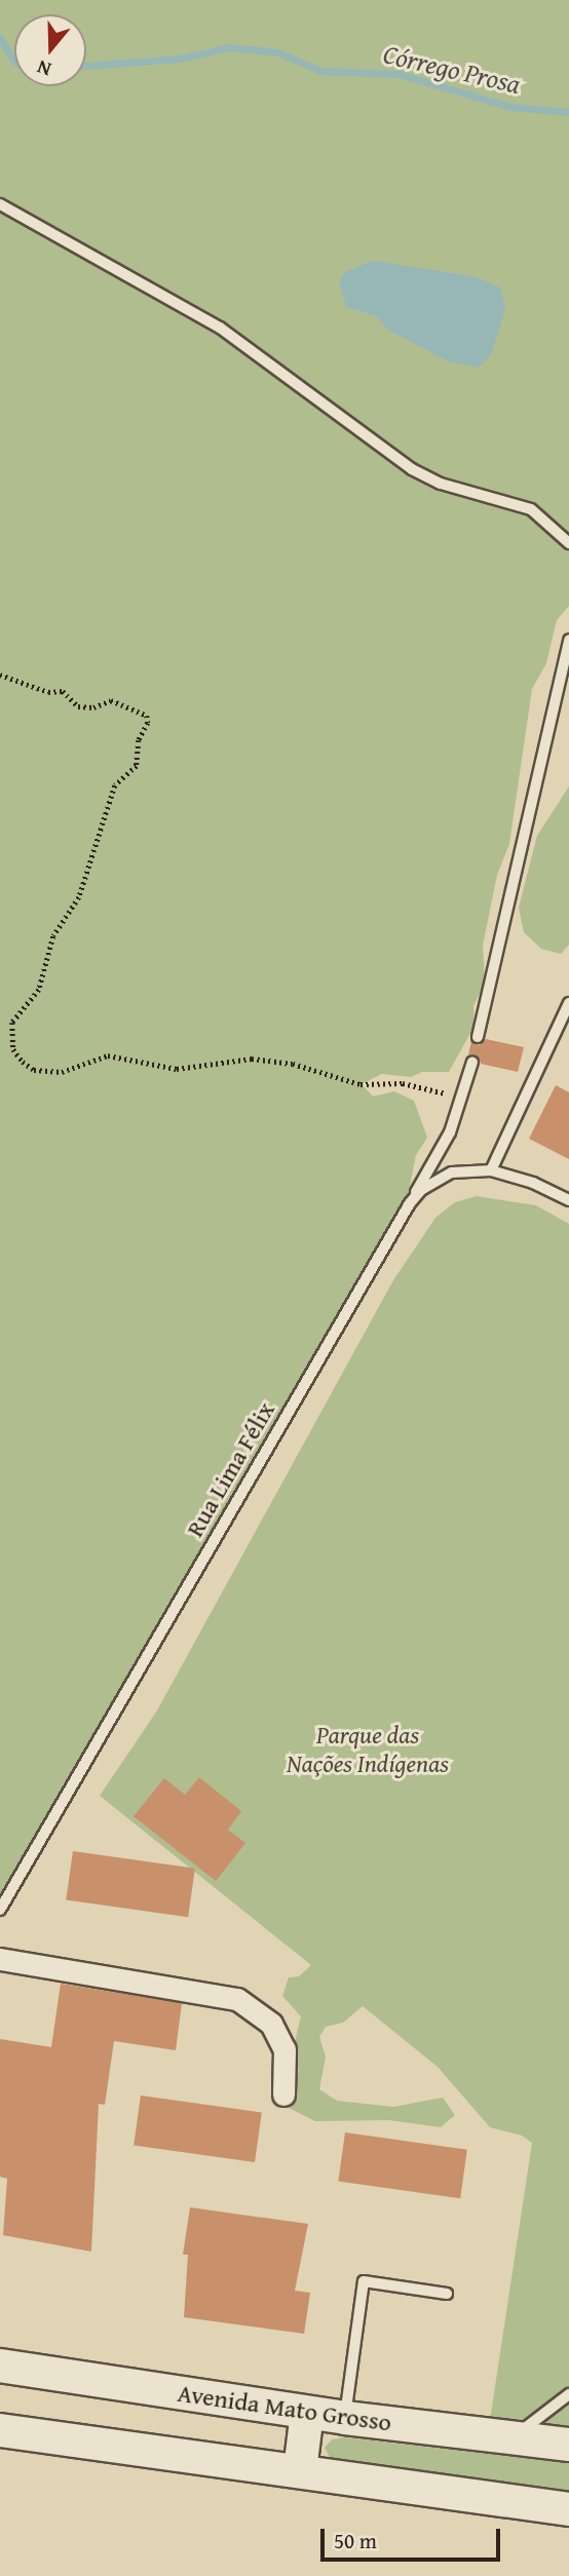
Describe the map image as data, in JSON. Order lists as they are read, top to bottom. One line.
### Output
{"streets":{"main road":["Avenida Mato Grosso"],"lane":["Rua Lima Félix"]},"water":["Córrego Prosa"],"parks":["Parque das Nações Indígenas"],"scale_bar":"50 m","north":"bottom"}
